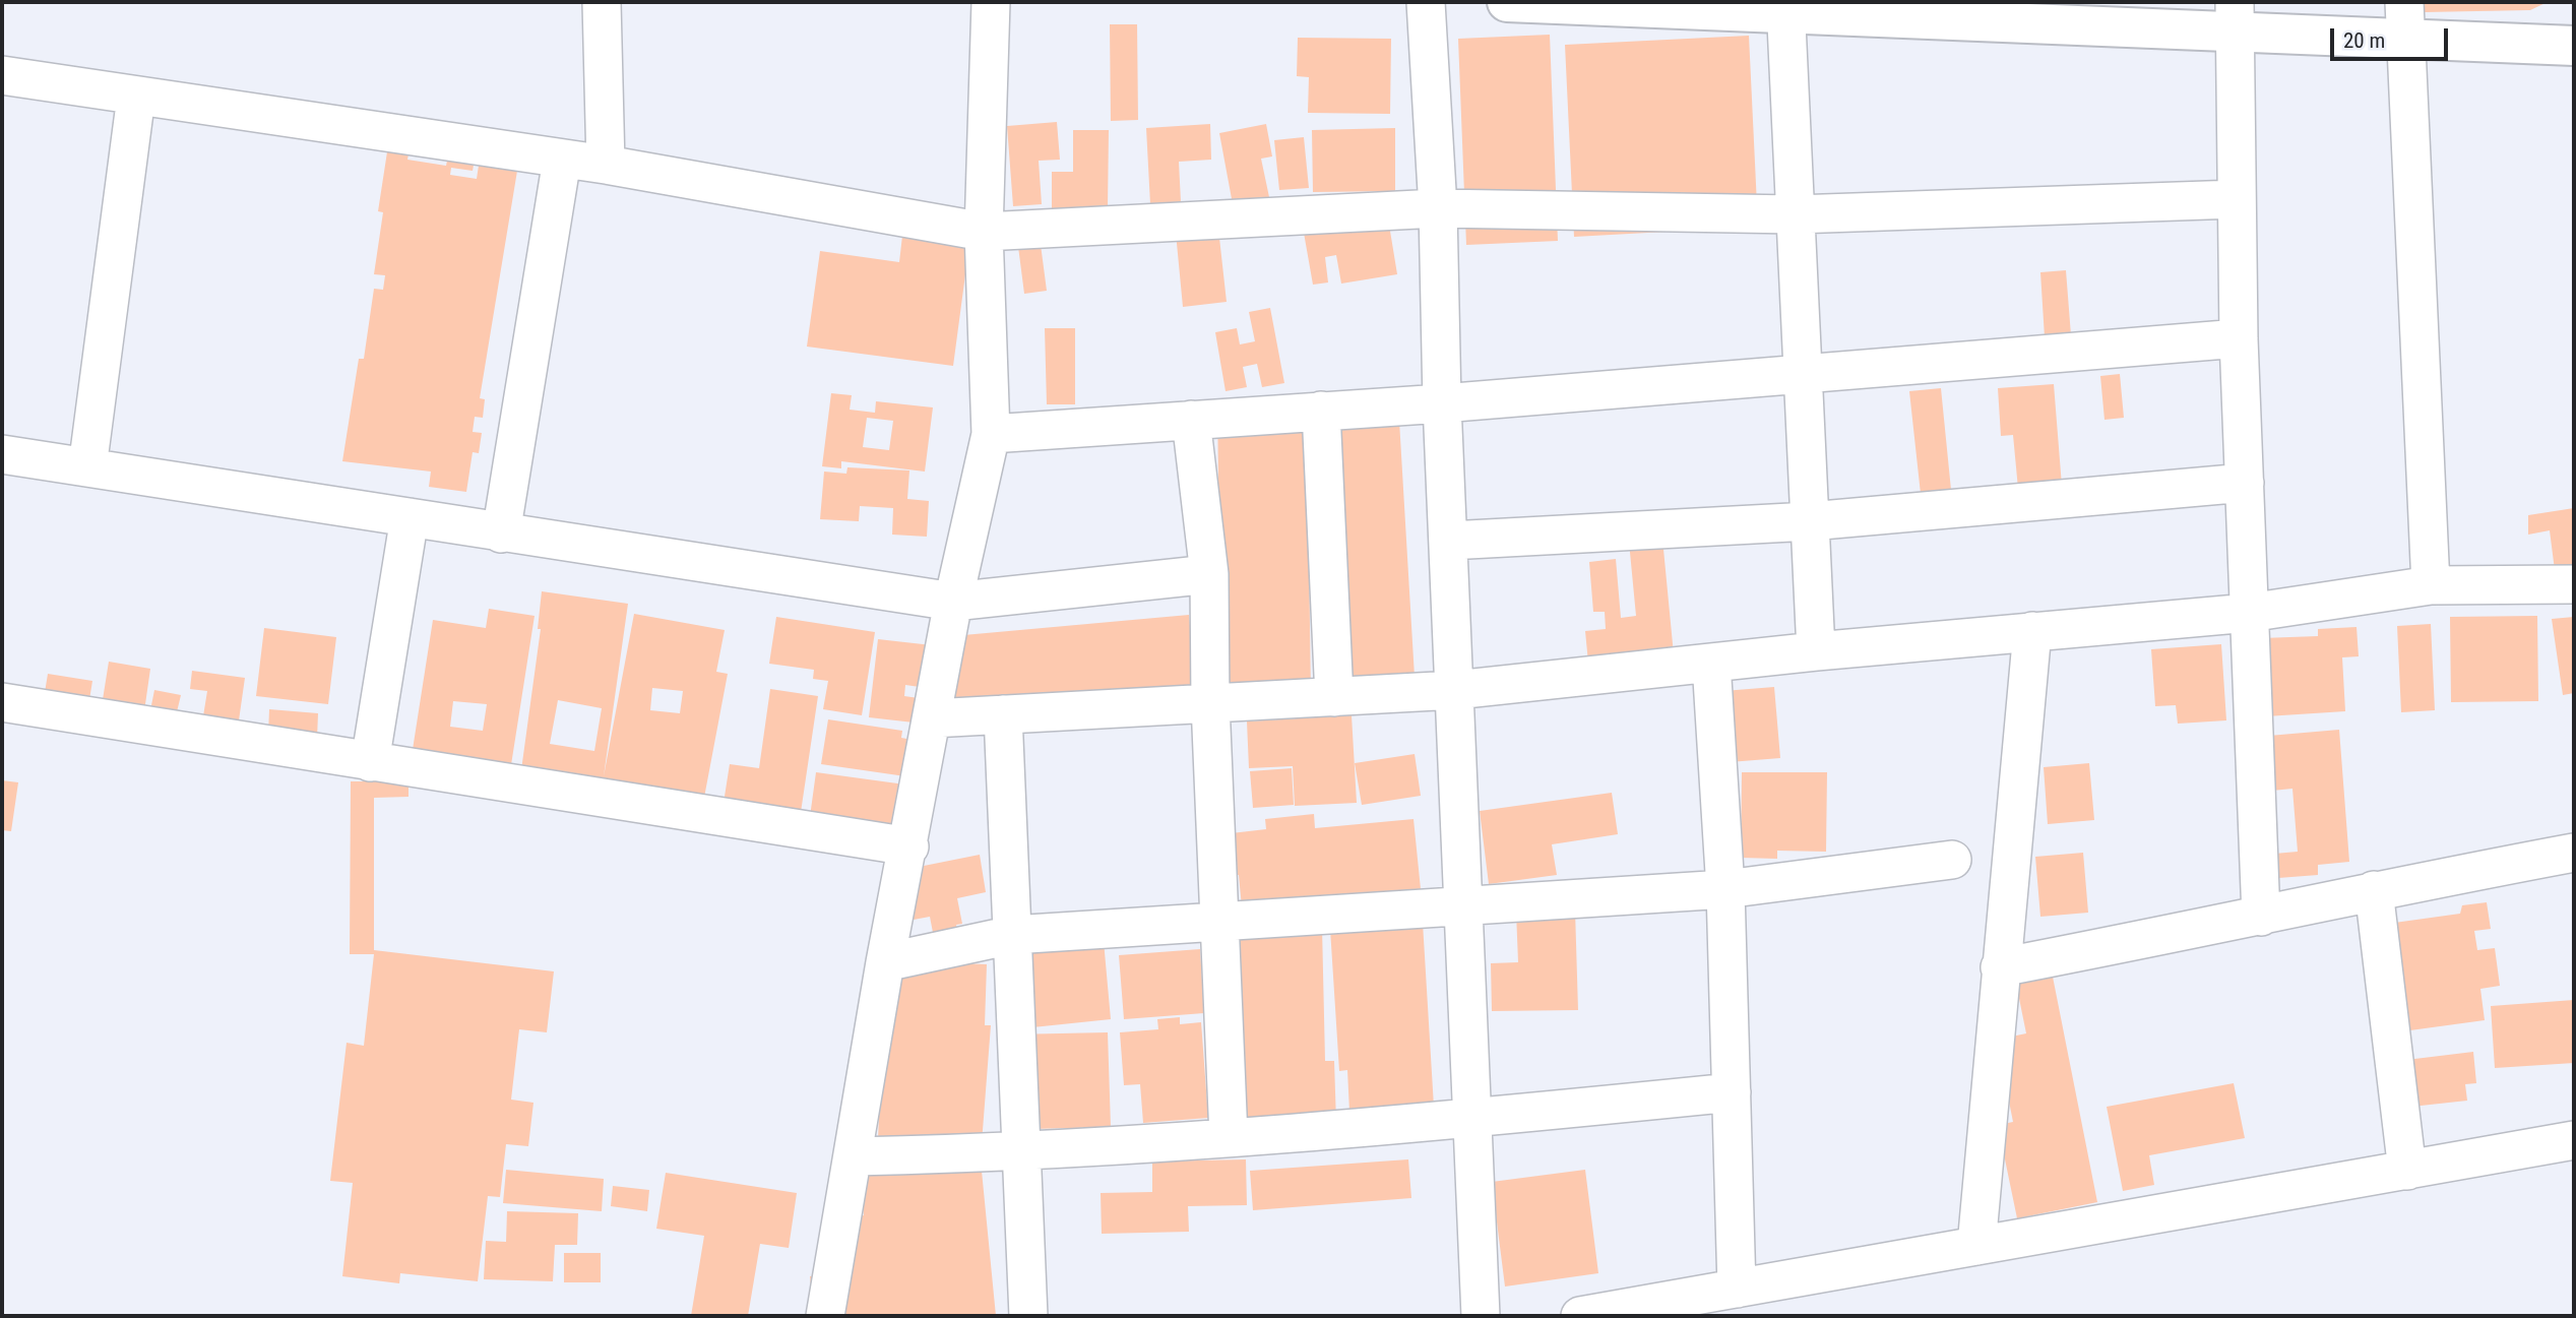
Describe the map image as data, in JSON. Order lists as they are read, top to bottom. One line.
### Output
{"scale_bar":"20 m"}
